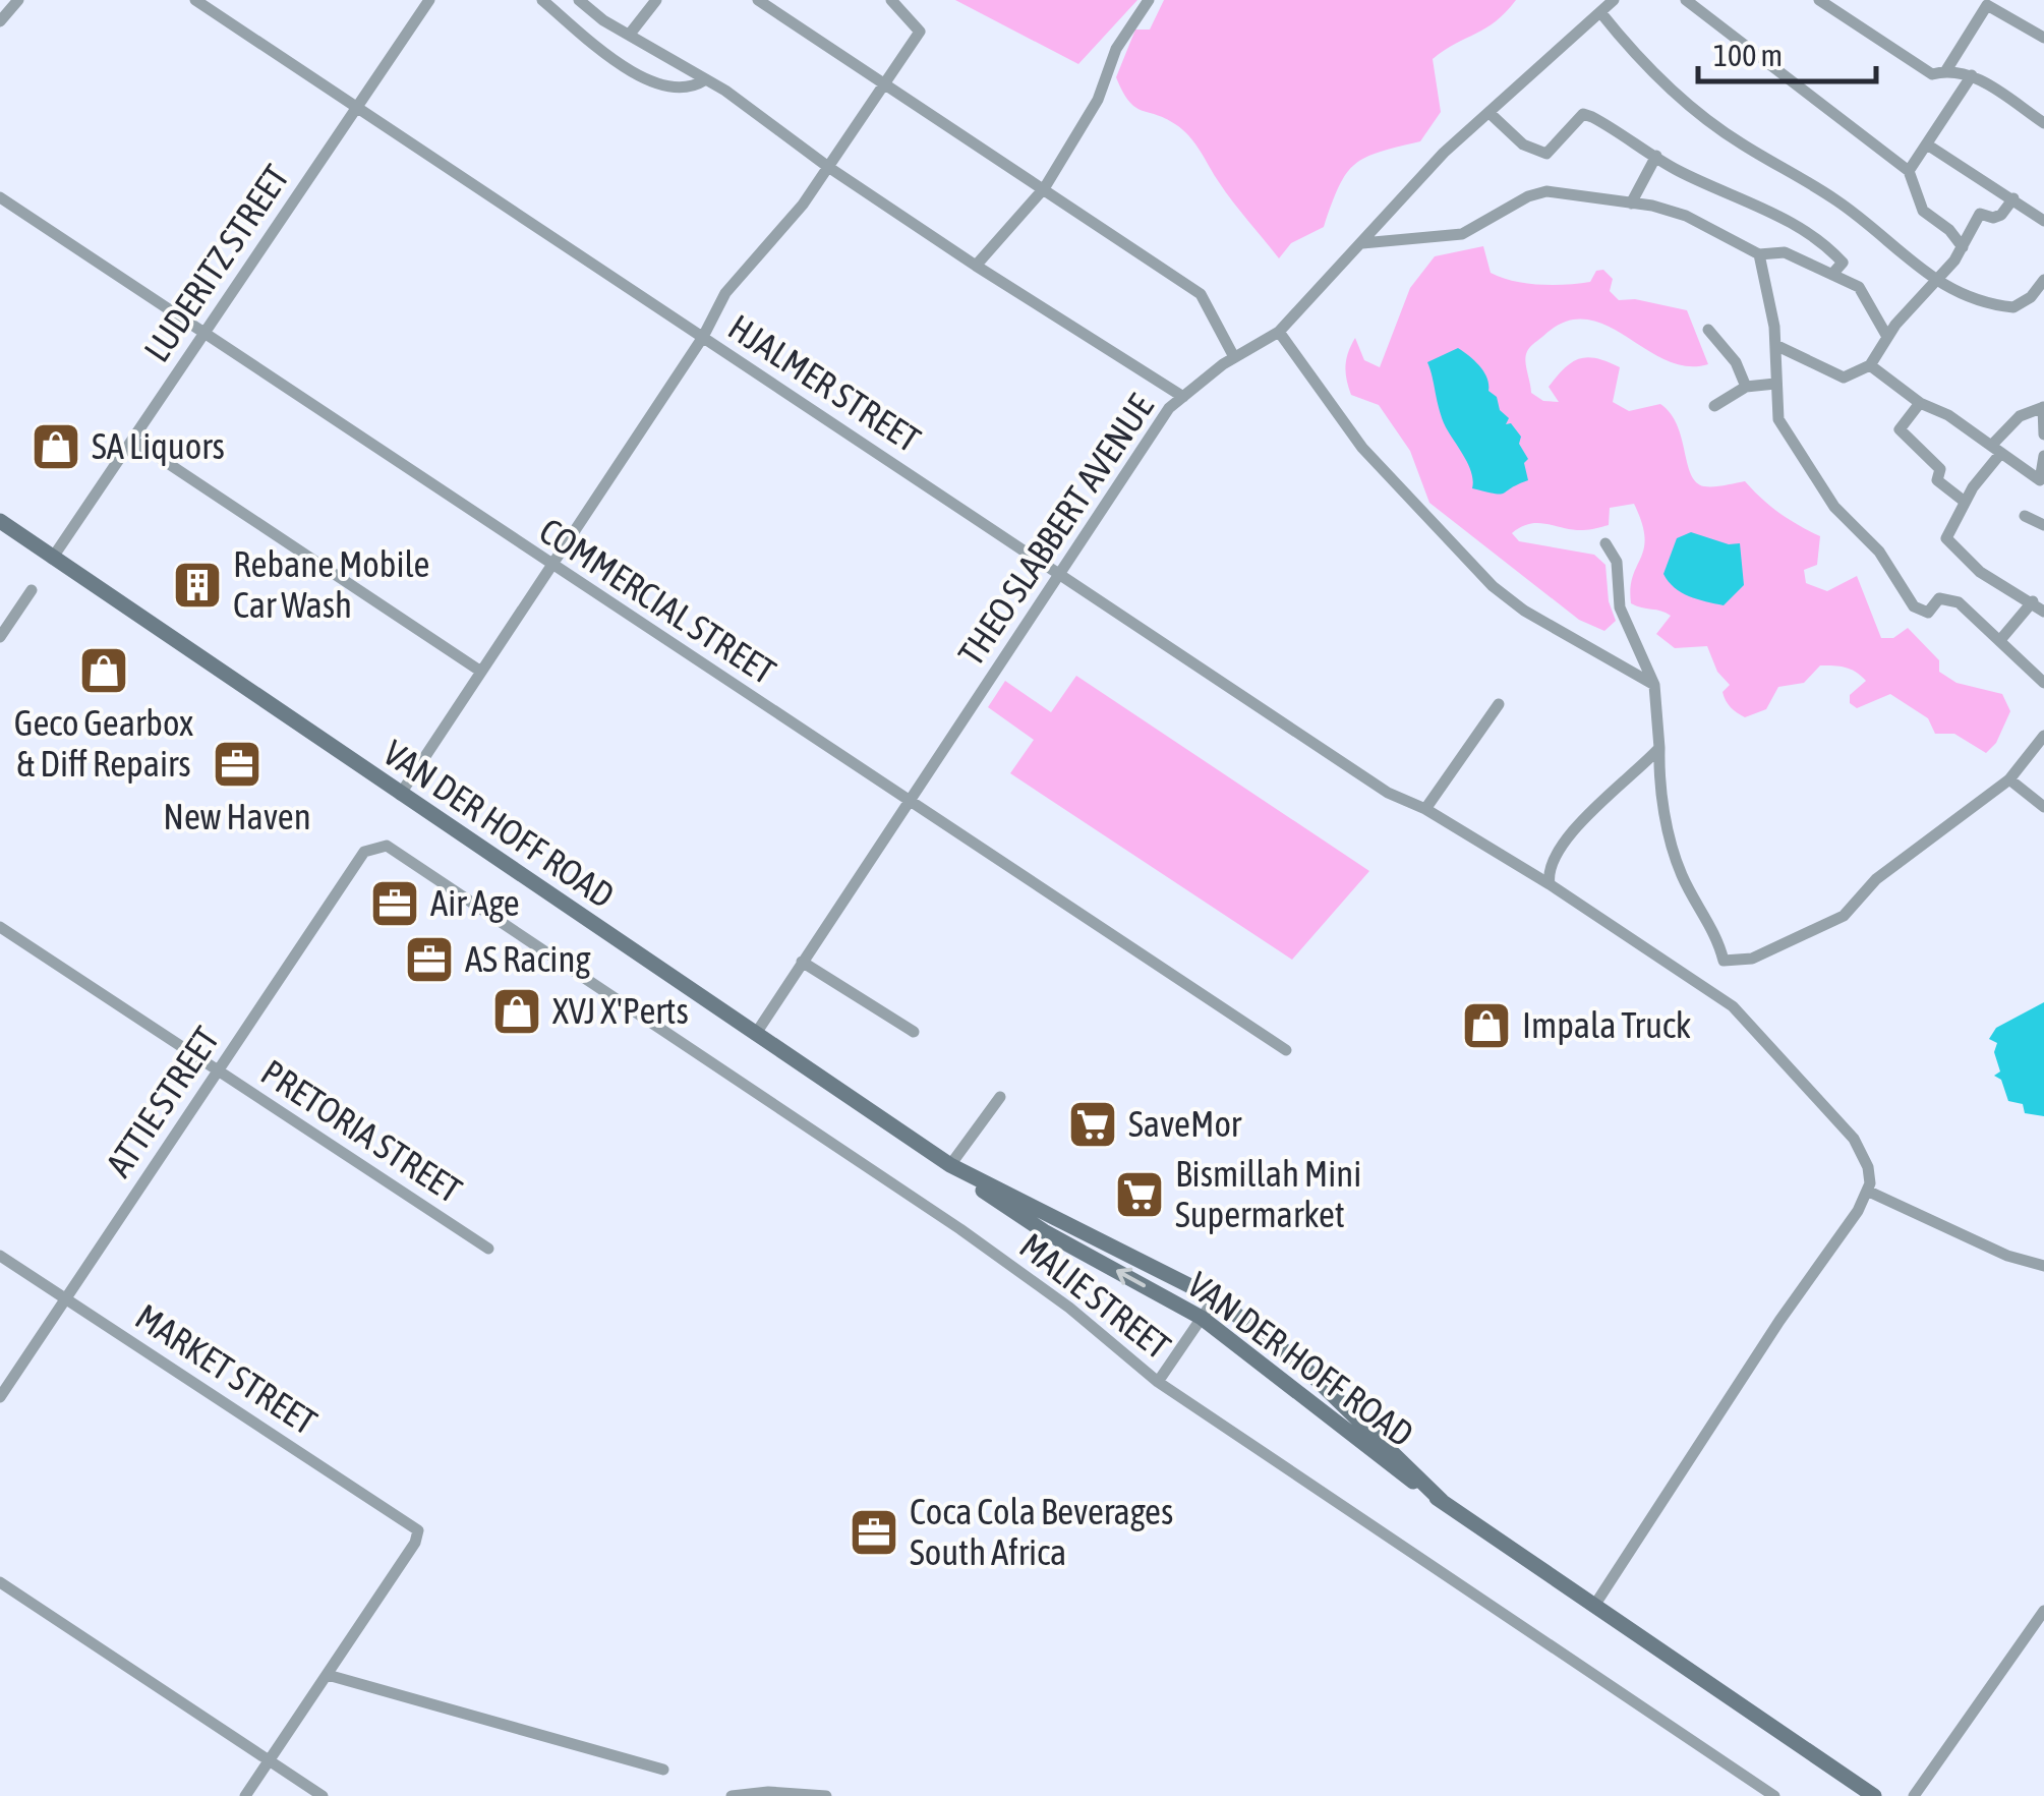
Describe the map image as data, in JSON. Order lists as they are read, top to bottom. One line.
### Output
{"streets":{"main road":["VAN DER HOFF ROAD"],"street":["LUDERITZ STREET","HJALMER STREET","THEO SLABBERT AVENUE","COMMERCIAL STREET","ATTIE STREET","PRETORIA STREET","MALIE STREET","MARKET STREET"]},"crossings":[["LUDERITZ STREET","HJALMER STREET"],["LUDERITZ STREET","COMMERCIAL STREET"],["LUDERITZ STREET","VAN DER HOFF ROAD"],["HJALMER STREET","THEO SLABBERT AVENUE"],["THEO SLABBERT AVENUE","COMMERCIAL STREET"],["THEO SLABBERT AVENUE","VAN DER HOFF ROAD"],["ATTIE STREET","PRETORIA STREET"],["ATTIE STREET","MALIE STREET"],["ATTIE STREET","MARKET STREET"]],"places":{"shop":["SA Liquors","Geco Gearbox & Diff Repairs","XVJ X'Perts","Impala Truck"],"building":["Rebane Mobile Car Wash"],"office":["New Haven","Air Age","AS Racing","Coca Cola Beverages South Africa"],"supermarket":["SaveMor","Bismillah Mini Supermarket"]},"scale_bar":"100 m"}
